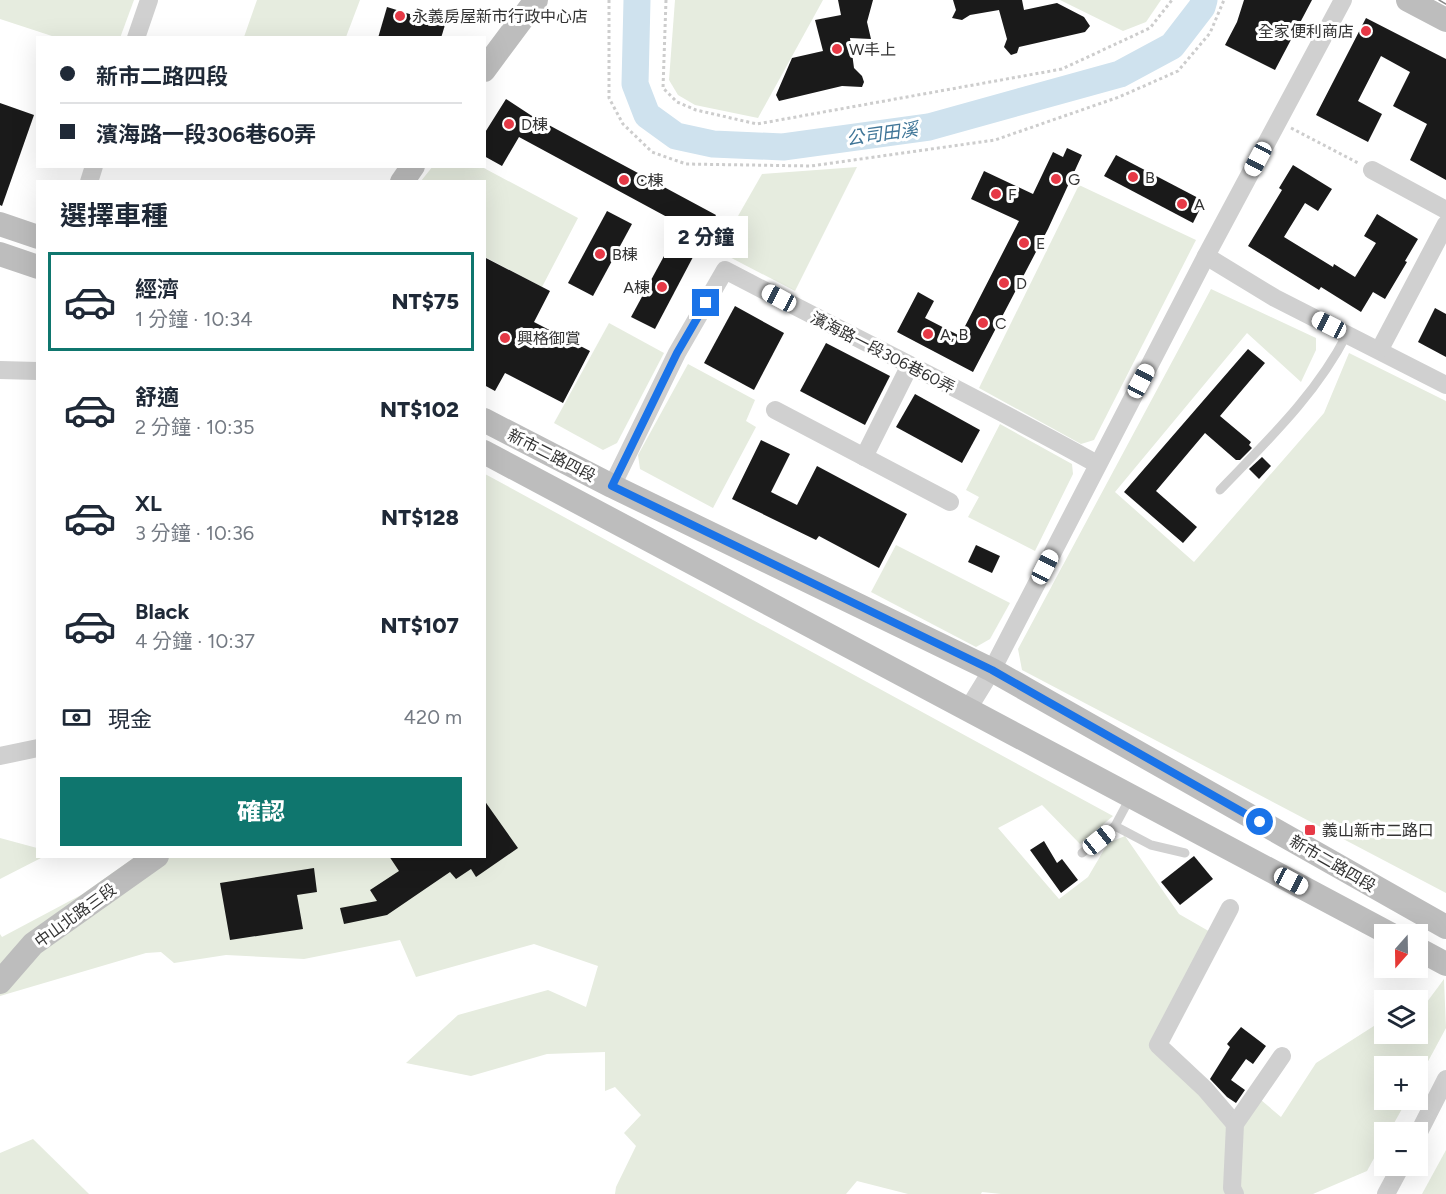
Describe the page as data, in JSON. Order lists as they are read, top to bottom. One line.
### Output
{"streets":{"street":["濱海路一段306巷60弄","新市二路四段","中山北路三段"]},"crossings":[["濱海路一段306巷60弄","新市二路四段"]],"water":["公司田溪"],"places":{"other":["永義房屋新市行政中心店","全家便利商店","W丰上","D棟","B","G","C棟","F","A","E","B棟","D","A棟","C","A, B","興格御賞"],"transit":["義山新市二路口"]},"north":"bottom","page":{"banner":["新市二路四段","濱海路一段306巷60弄"],"heading":"選擇車種","bubble":"2 分鐘","list":[{"name":"經濟","note":"1 分鐘 · 10:34","value":"NT$75"},{"name":"舒適","note":"2 分鐘 · 10:35","value":"NT$102"},{"name":"XL","note":"3 分鐘 · 10:36","value":"NT$128"},{"name":"Black","note":"4 分鐘 · 10:37","value":"NT$107"}],"pay":["現金","420 m"],"buttons":"確認","map_buttons":["+","−"]}}
